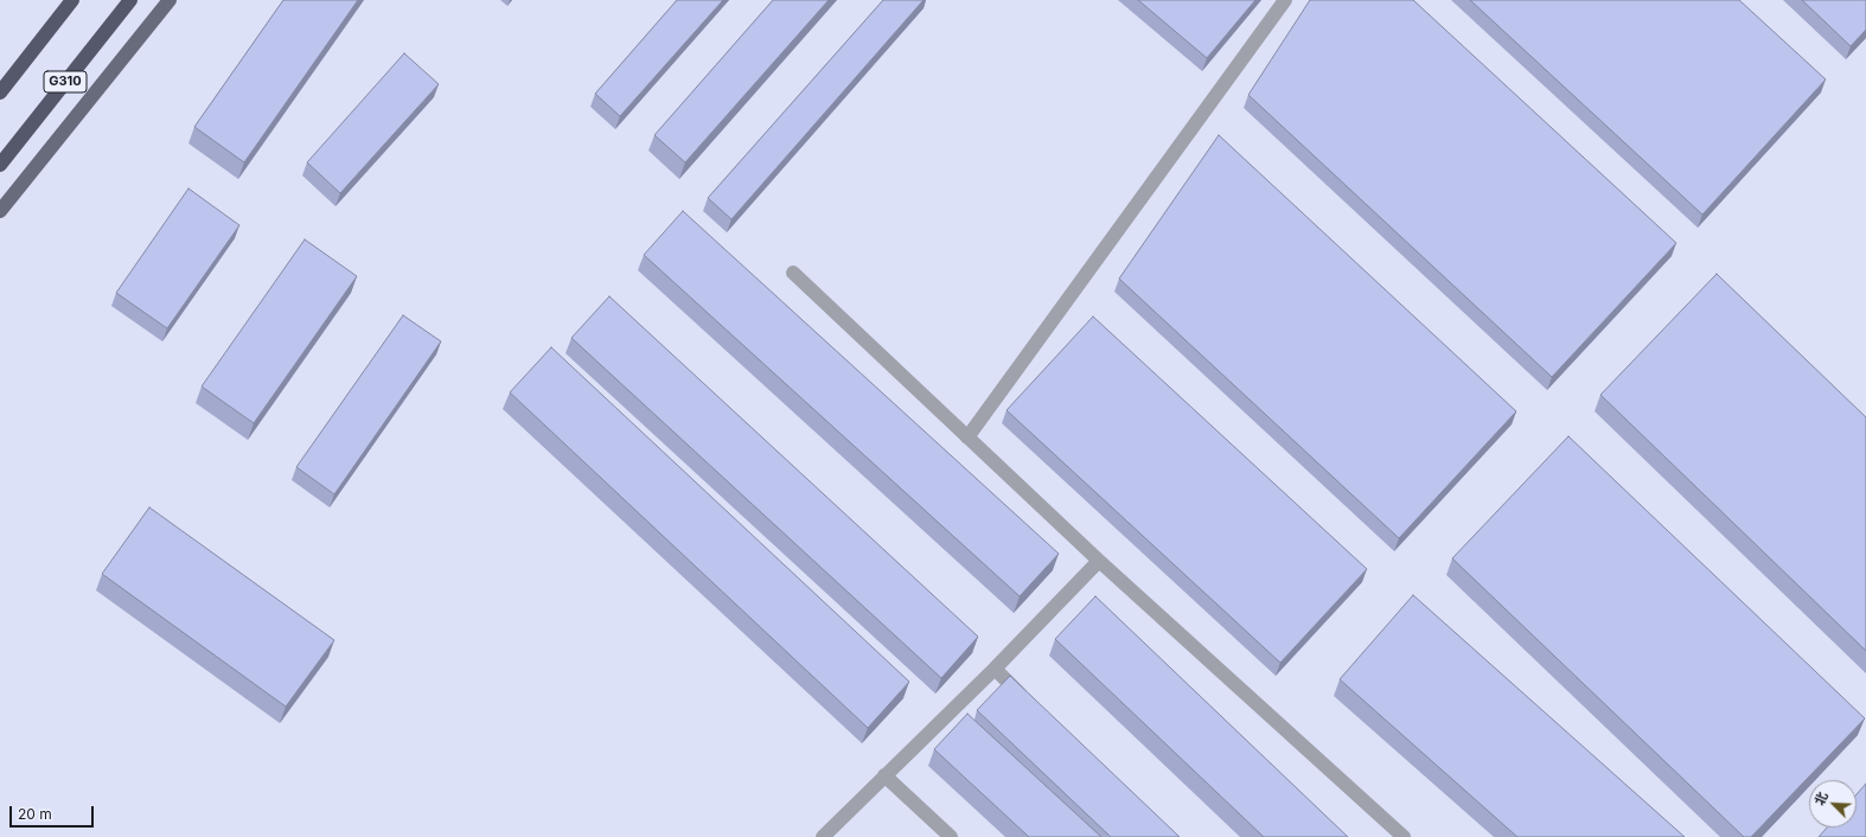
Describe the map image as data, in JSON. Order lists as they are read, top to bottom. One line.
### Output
{"streets":{"highway":["G310"]},"scale_bar":"20 m","north":"top left"}
